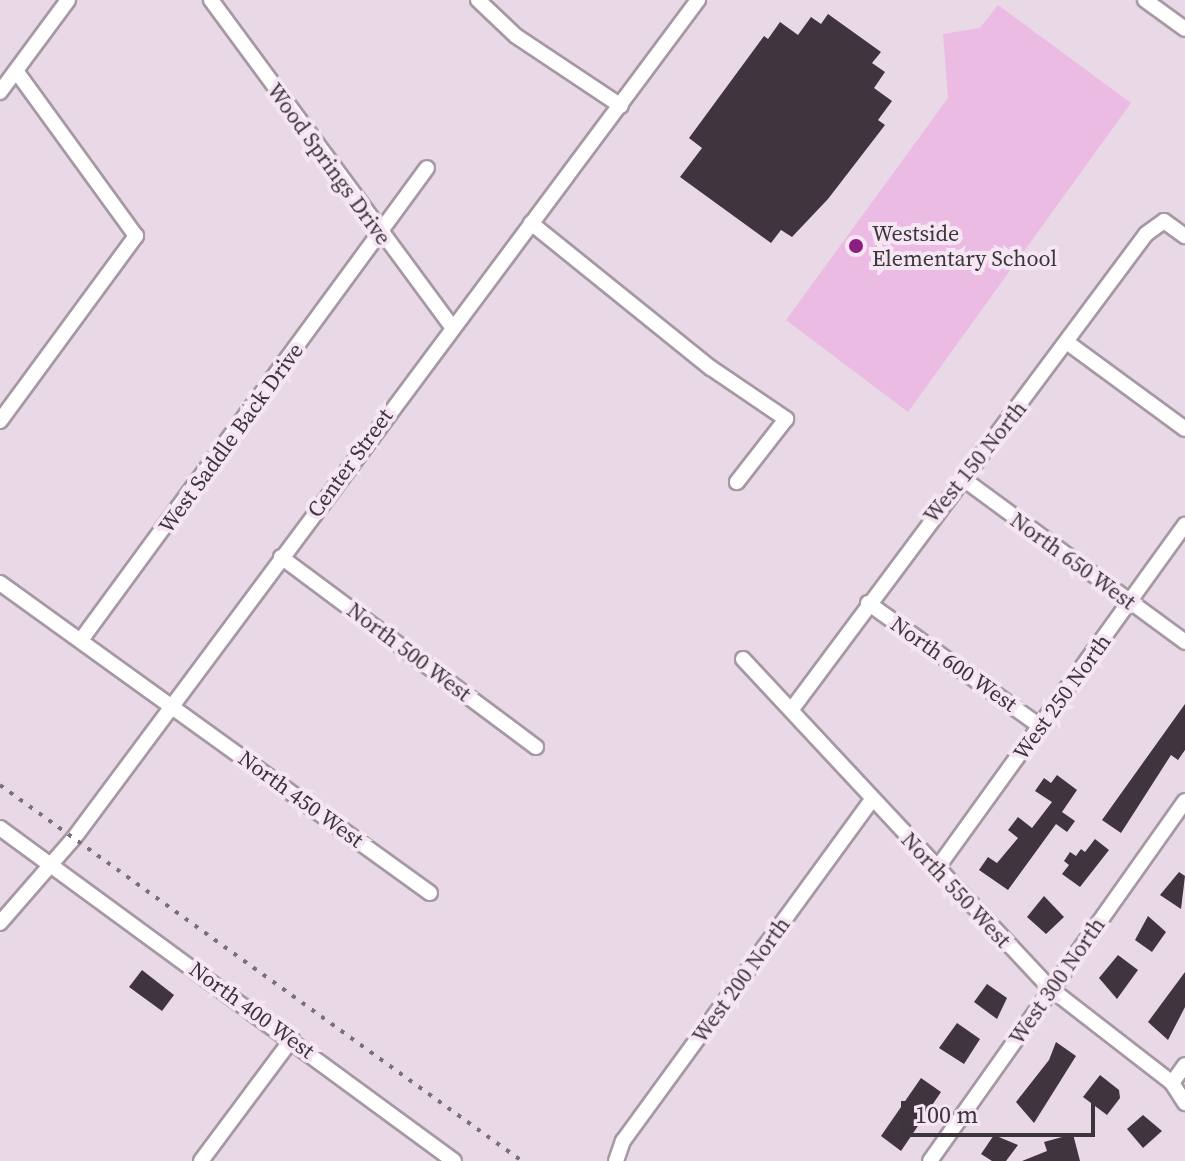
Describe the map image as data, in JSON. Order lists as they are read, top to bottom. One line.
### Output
{"streets":{"street":["Wood Springs Drive","West Saddle Back Drive","West 150 North","Center Street","North 650 West","North 500 West","North 600 West","West 250 North","North 450 West","North 550 West","West 200 North","West 300 North","North 400 West"]},"crossings":[["Wood Springs Drive","West Saddle Back Drive"],["Wood Springs Drive","Center Street"],["West Saddle Back Drive","North 450 West"],["West 150 North","North 650 West"],["West 150 North","North 600 West"],["West 150 North","North 550 West"],["Center Street","North 500 West"],["Center Street","North 450 West"],["Center Street","North 400 West"],["North 650 West","West 250 North"],["North 600 West","West 250 North"],["West 250 North","North 550 West"],["North 550 West","West 200 North"],["North 550 West","West 300 North"]],"places":["Westside Elementary School"],"scale_bar":"100 m"}
